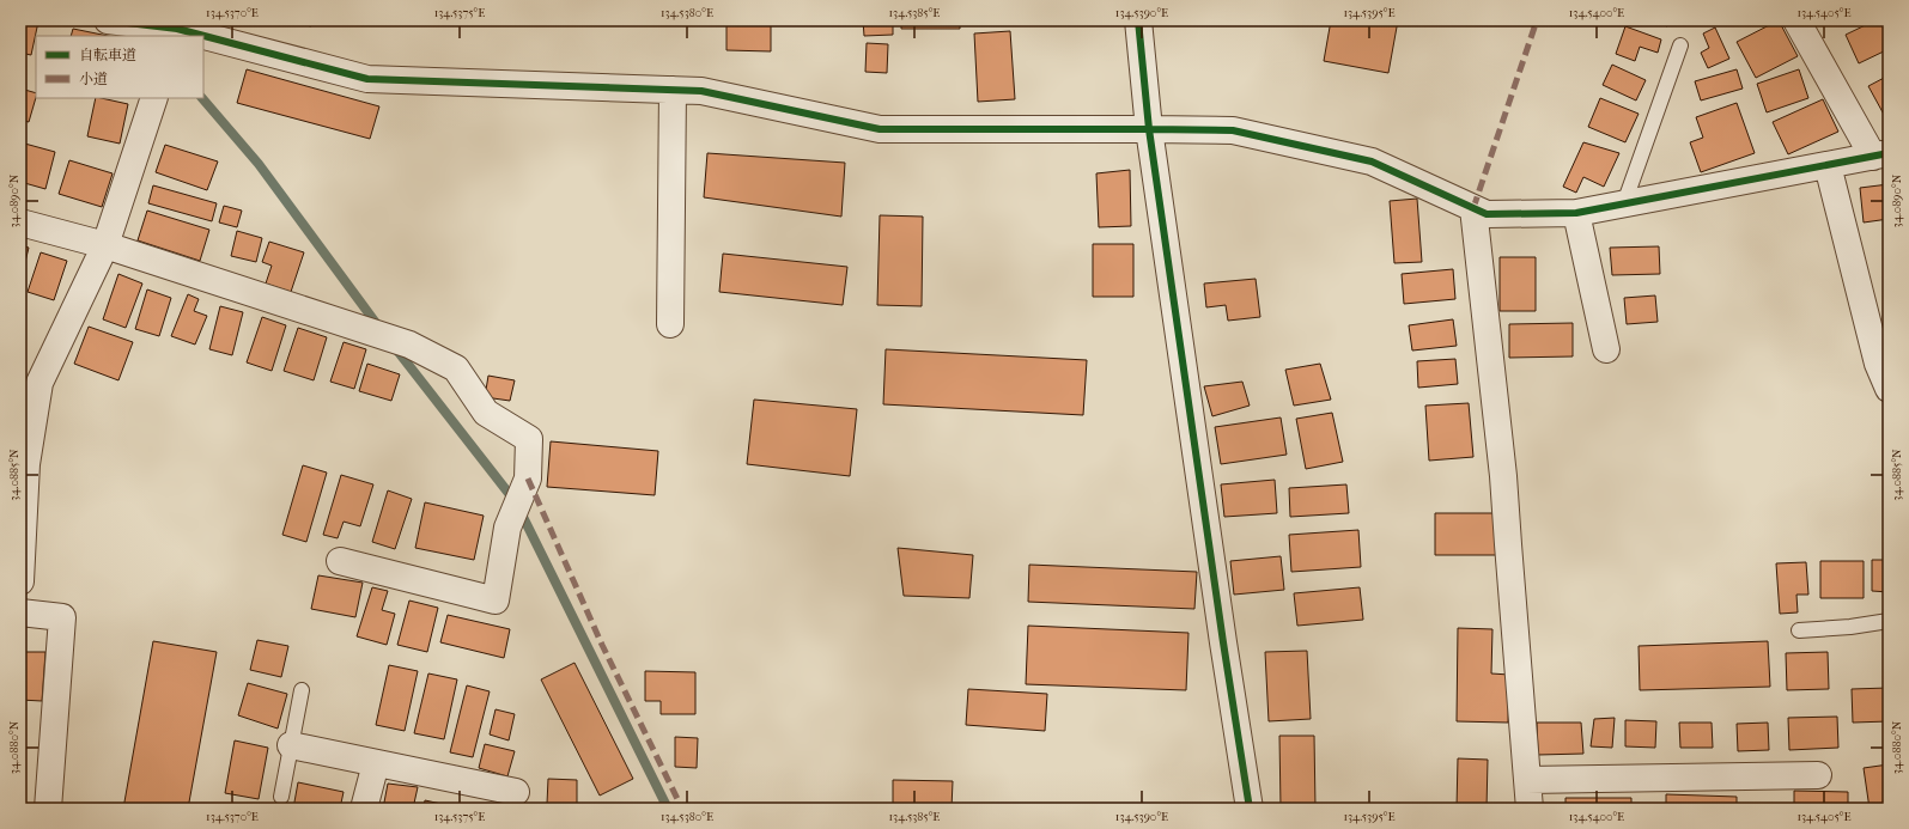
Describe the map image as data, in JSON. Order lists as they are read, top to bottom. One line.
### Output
{"legend":["自転車道","小道"],"coordinates":["134.5370°E","134.5375°E","134.5380°E","134.5385°E","134.5390°E","134.5395°E","134.5400°E","134.5405°E","34.0890°N","34.0885°N","34.0880°N"]}
